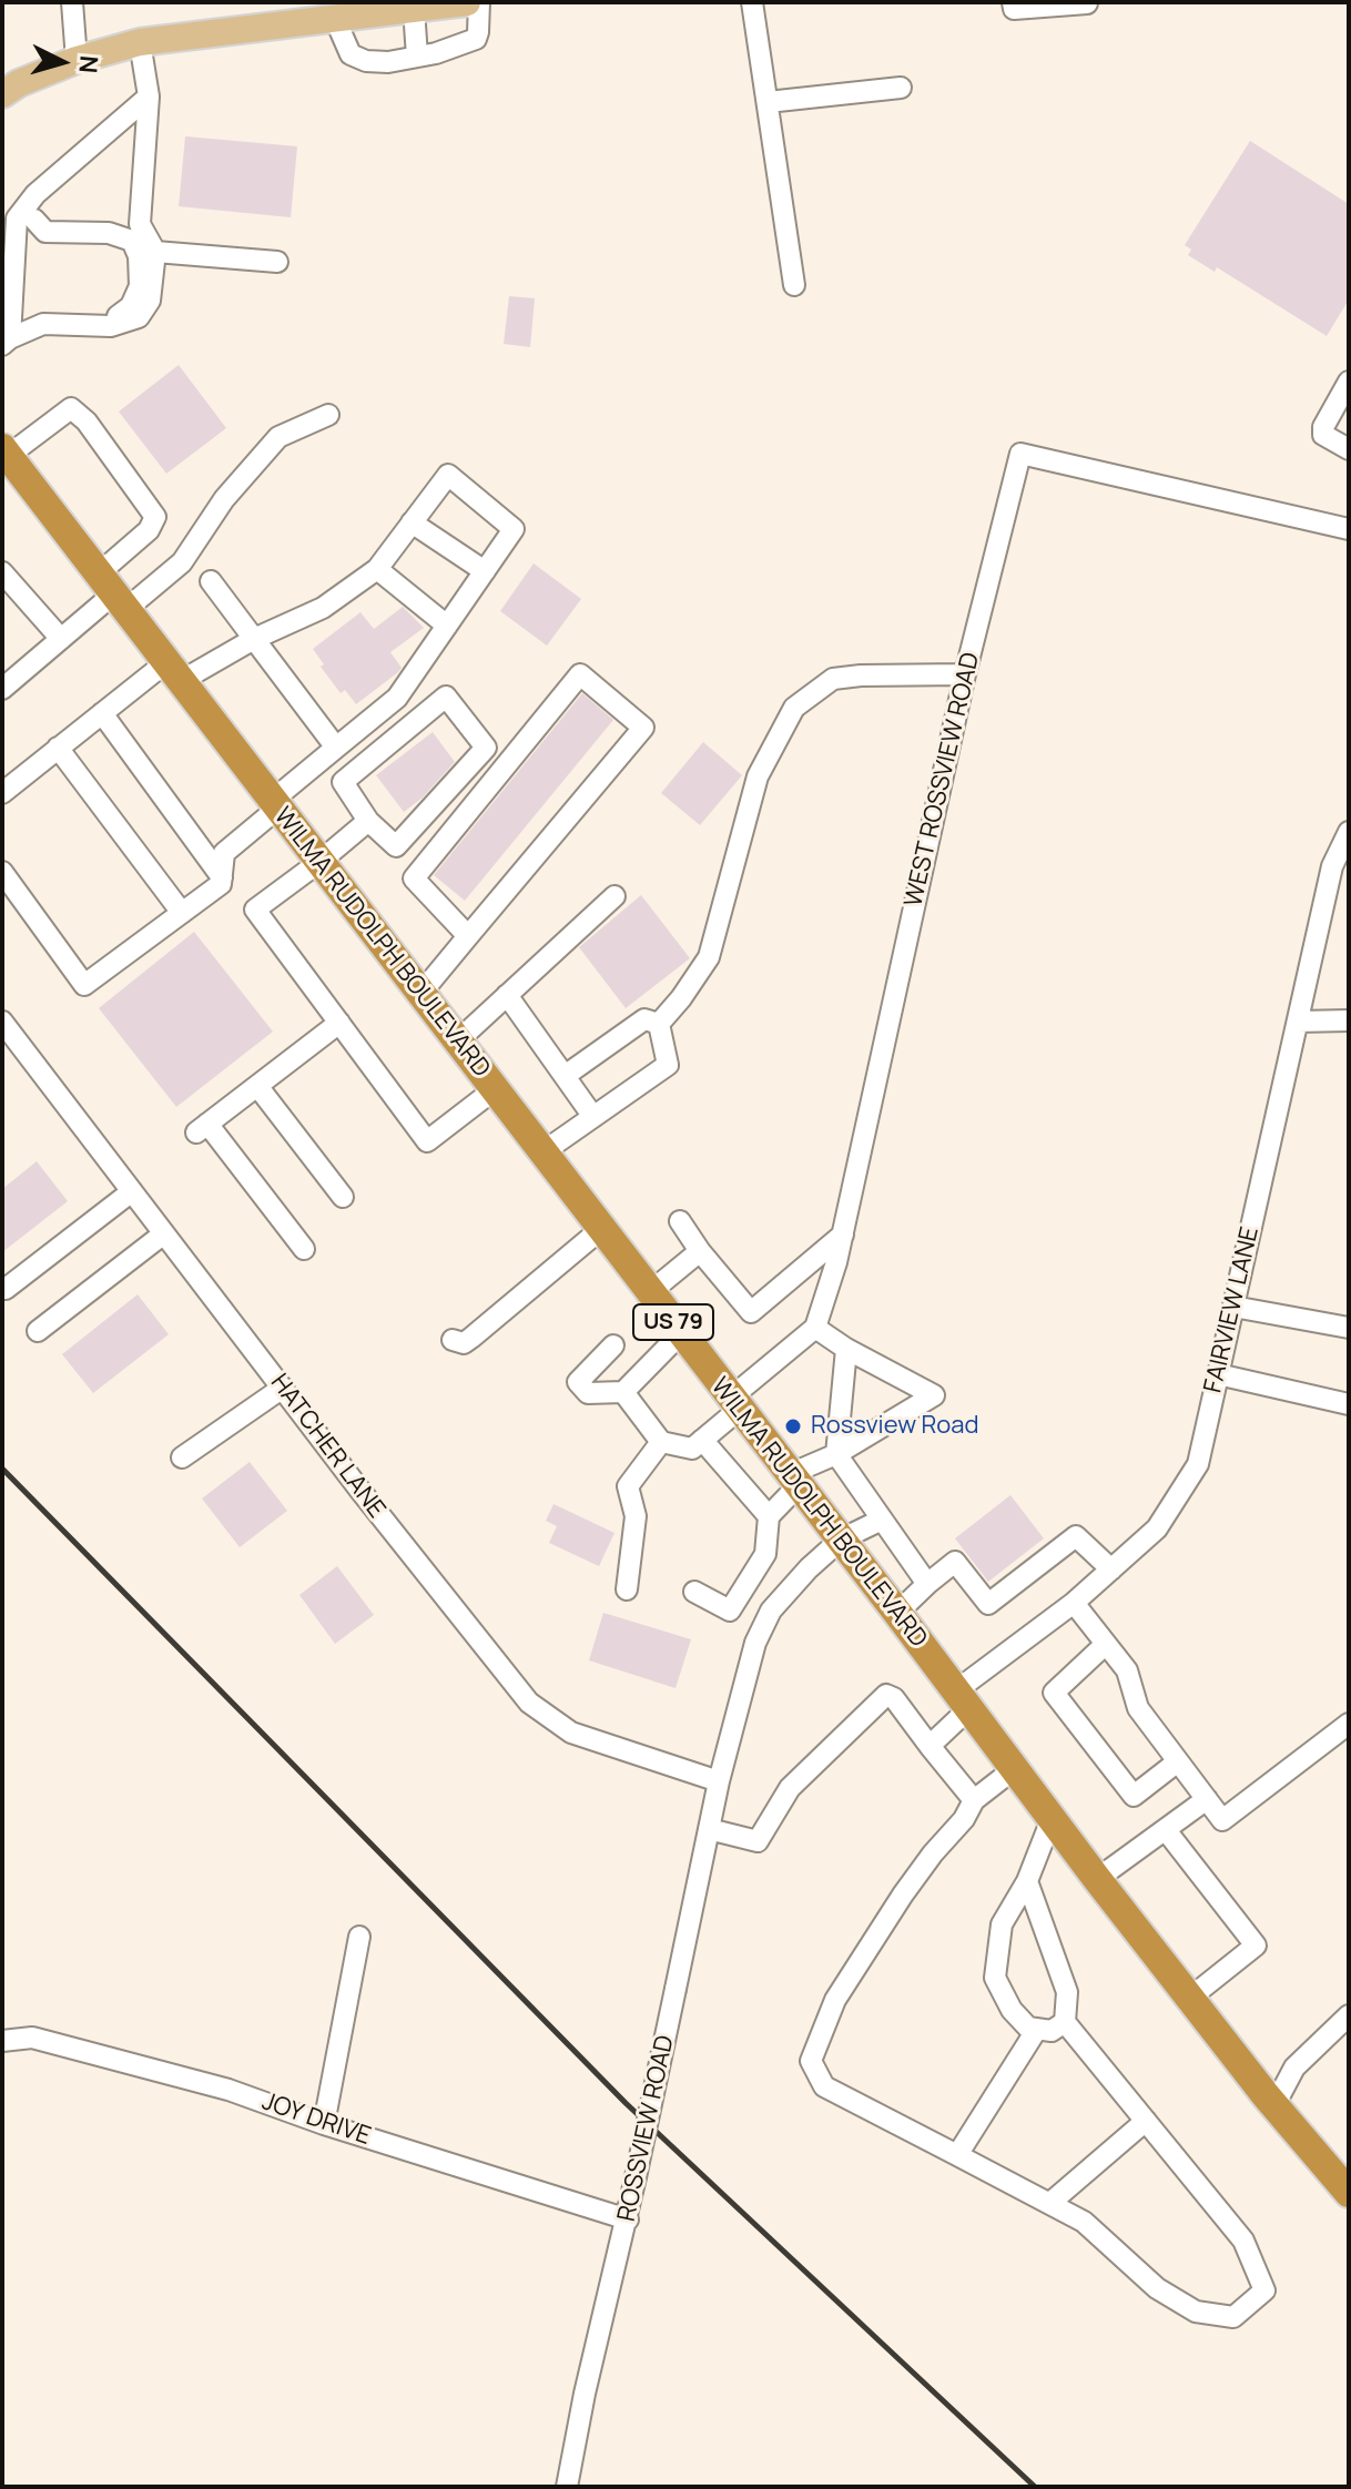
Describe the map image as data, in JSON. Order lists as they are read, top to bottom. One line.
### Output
{"streets":{"highway":["WILMA RUDOLPH BOULEVARD","US 79"],"street":["WEST ROSSVIEW ROAD","FAIRVIEW LANE","HATCHER LANE","JOY DRIVE","ROSSVIEW ROAD"]},"crossings":[["WILMA RUDOLPH BOULEVARD","FAIRVIEW LANE"],["WILMA RUDOLPH BOULEVARD","ROSSVIEW ROAD"],["HATCHER LANE","ROSSVIEW ROAD"],["JOY DRIVE","ROSSVIEW ROAD"]],"places":["Rossview Road"],"north":"right"}
